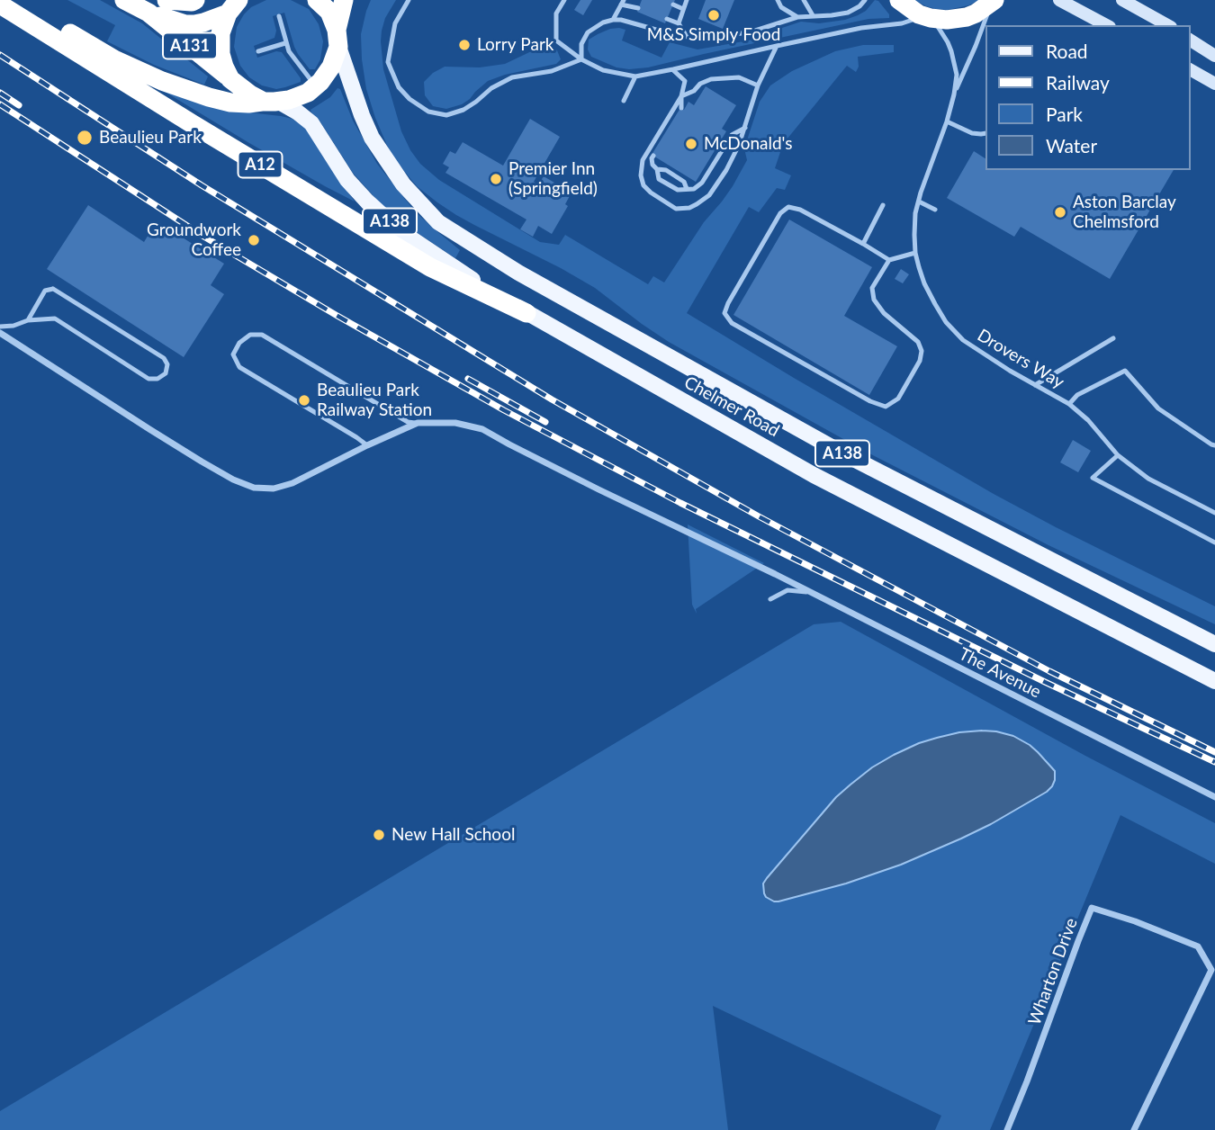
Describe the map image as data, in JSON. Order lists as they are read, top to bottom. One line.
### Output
{"streets":{"highway":["A131","A12"],"main road":["A138","Chelmer Road"],"street":["The Avenue","Wharton Drive"],"lane":["Drovers Way"]},"crossings":[["A12","Chelmer Road"]],"places":["M&S Simply Food","Lorry Park","Beaulieu Park","McDonald's","Premier Inn (Springfield)","Aston Barclay Chelmsford","Groundwork Coffee","Beaulieu Park Railway Station","New Hall School"],"legend":["Road","Railway","Park","Water"]}
